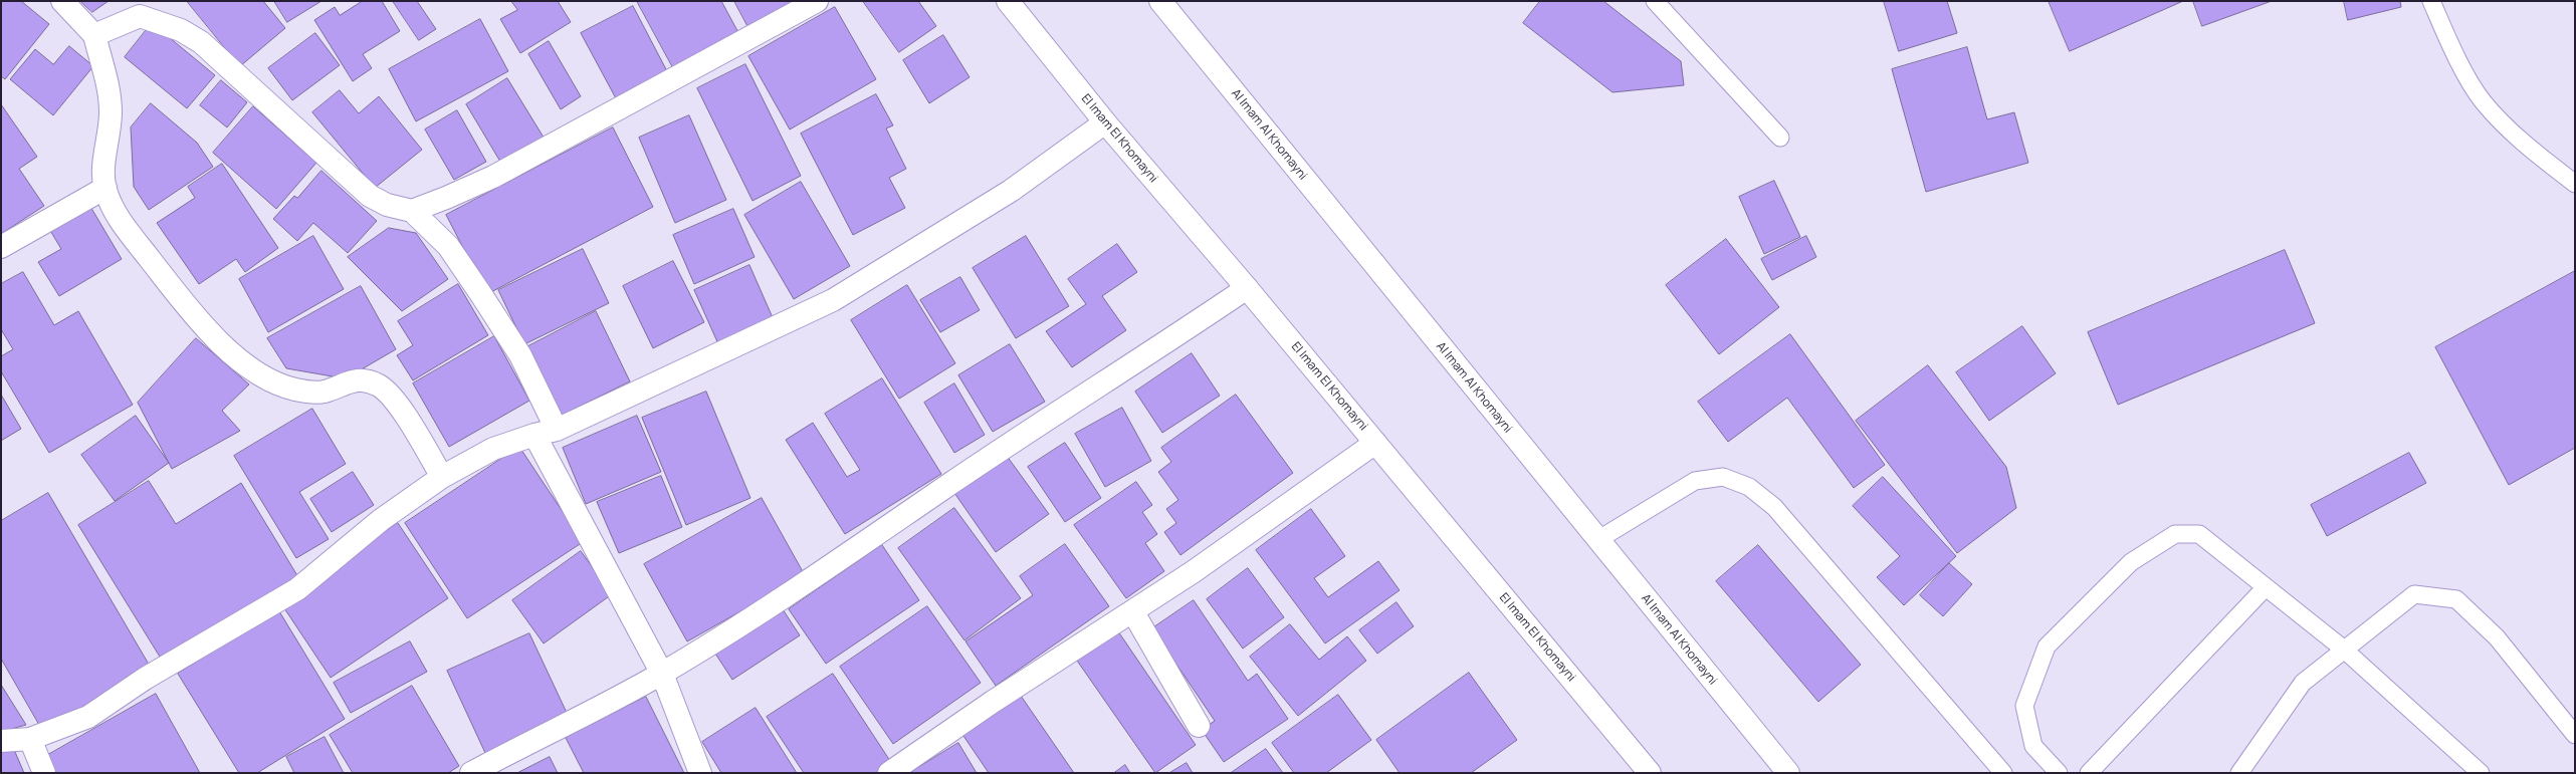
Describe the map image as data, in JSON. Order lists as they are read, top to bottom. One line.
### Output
{"streets":{"main road":["Al Imam Al Khomayni","El Imam El Khomayni"]}}
